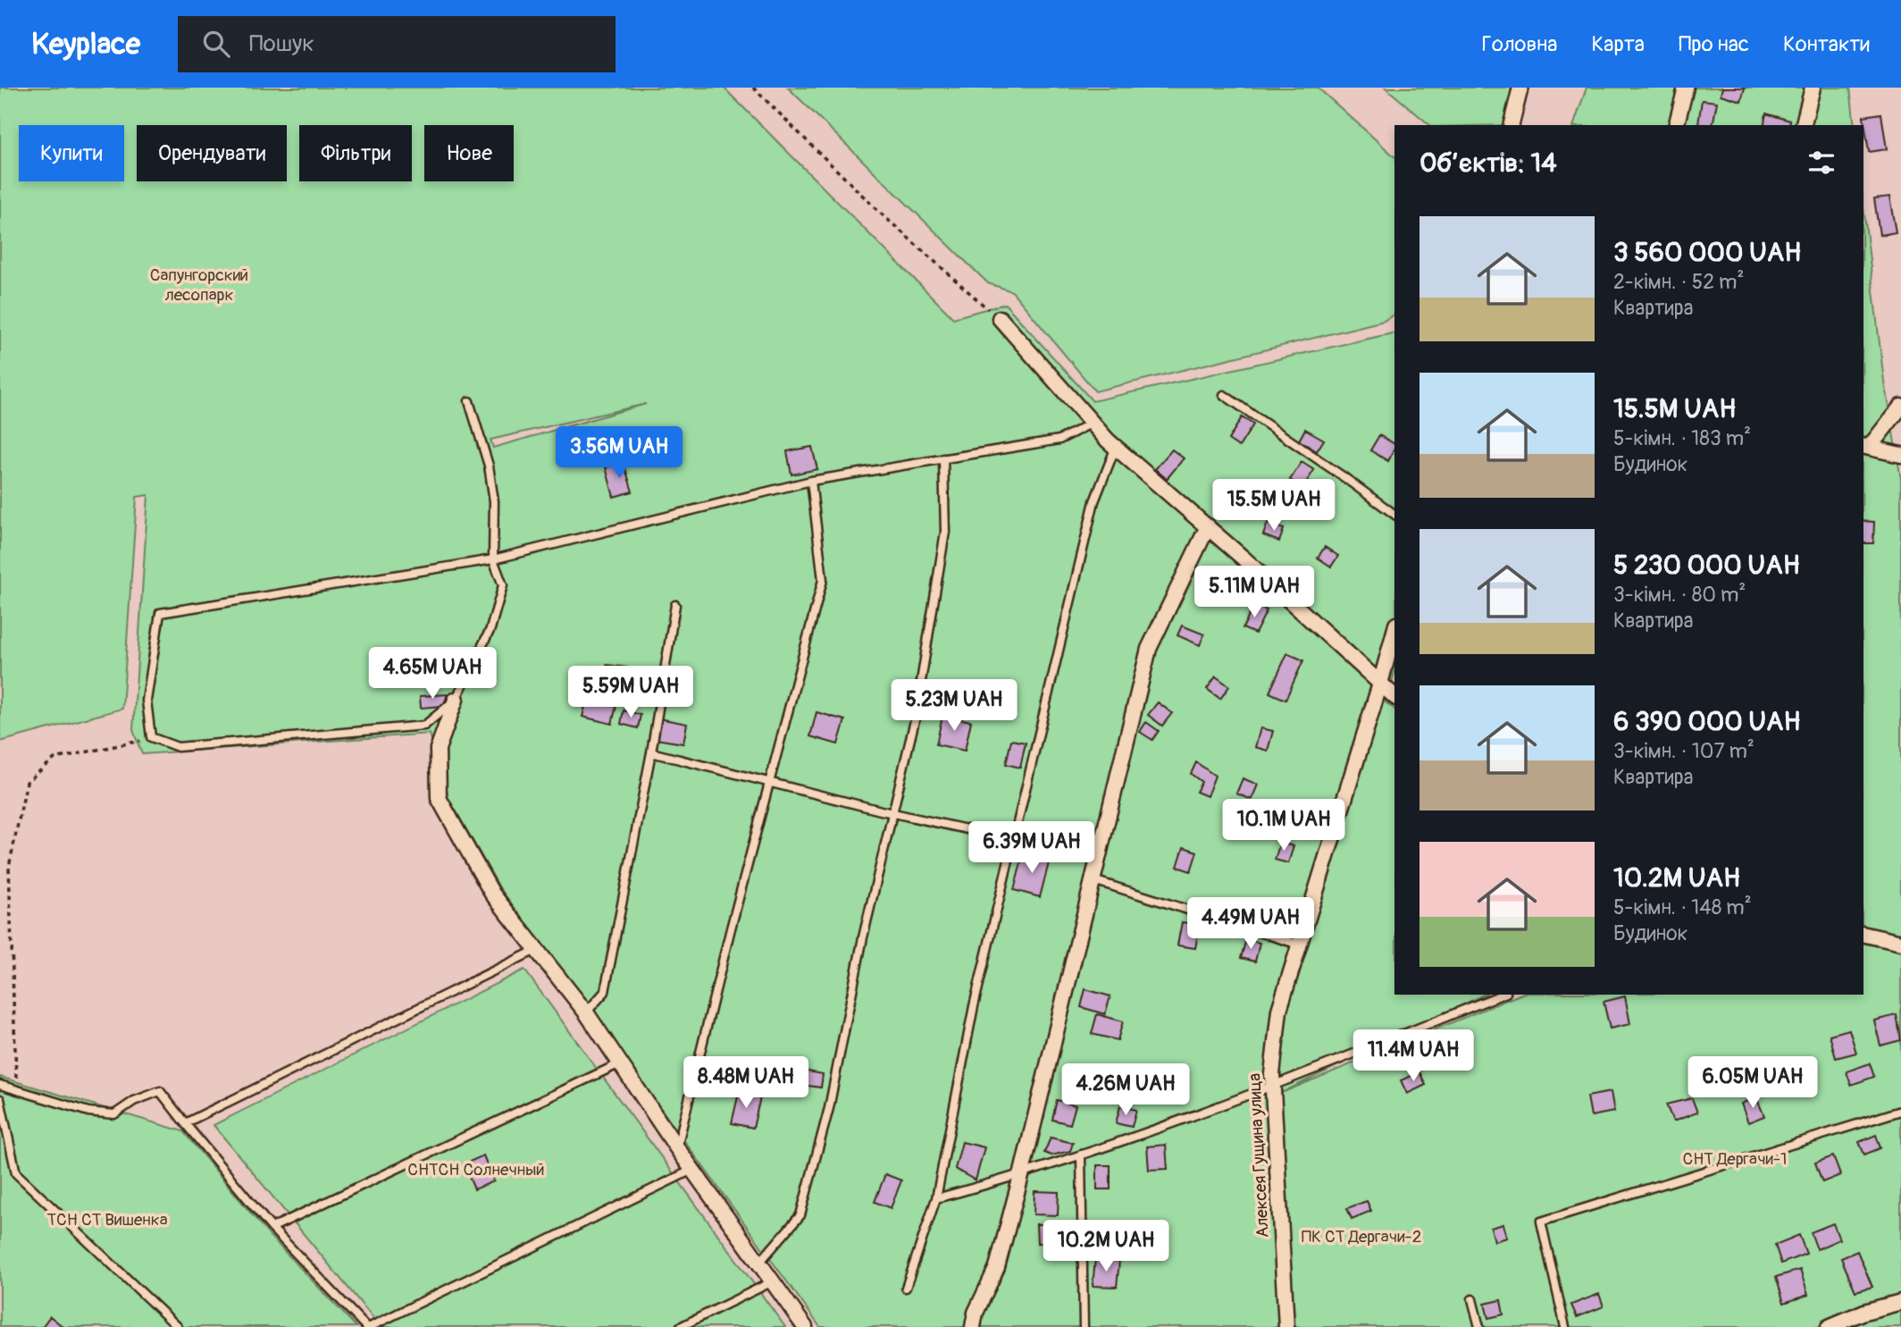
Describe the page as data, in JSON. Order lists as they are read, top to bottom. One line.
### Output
{"streets":{"street":["Алексея Гущина улица"]},"parks":["Сапунгорский лесопарк","СНТ Дергачи-1","СНТСН Солнечный","ТСН СТ Вишенка","ПК СТ Дергачи-2"],"page":{"header":"Keyplace","search":"Пошук","nav":["Головна","Карта","Про нас","Контакти"],"chip":["Купити","Орендувати","Фільтри","Нове"],"heading":"Об’єктів: 14","list":[{"name":"3 560 000 UAH","note":"2-кімн. · 52 m² · Квартира"},{"name":"15.5M UAH","note":"5-кімн. · 183 m² · Будинок"},{"name":"5 230 000 UAH","note":"3-кімн. · 80 m² · Квартира"},{"name":"6 390 000 UAH","note":"3-кімн. · 107 m² · Квартира"},{"name":"10.2M UAH","note":"5-кімн. · 148 m² · Будинок"}],"price":["3.56M UAH","15.5M UAH","5.11M UAH","4.65M UAH","5.59M UAH","5.23M UAH","10.1M UAH","6.39M UAH","4.49M UAH","11.4M UAH","8.48M UAH","6.05M UAH","4.26M UAH","10.2M UAH"]}}
